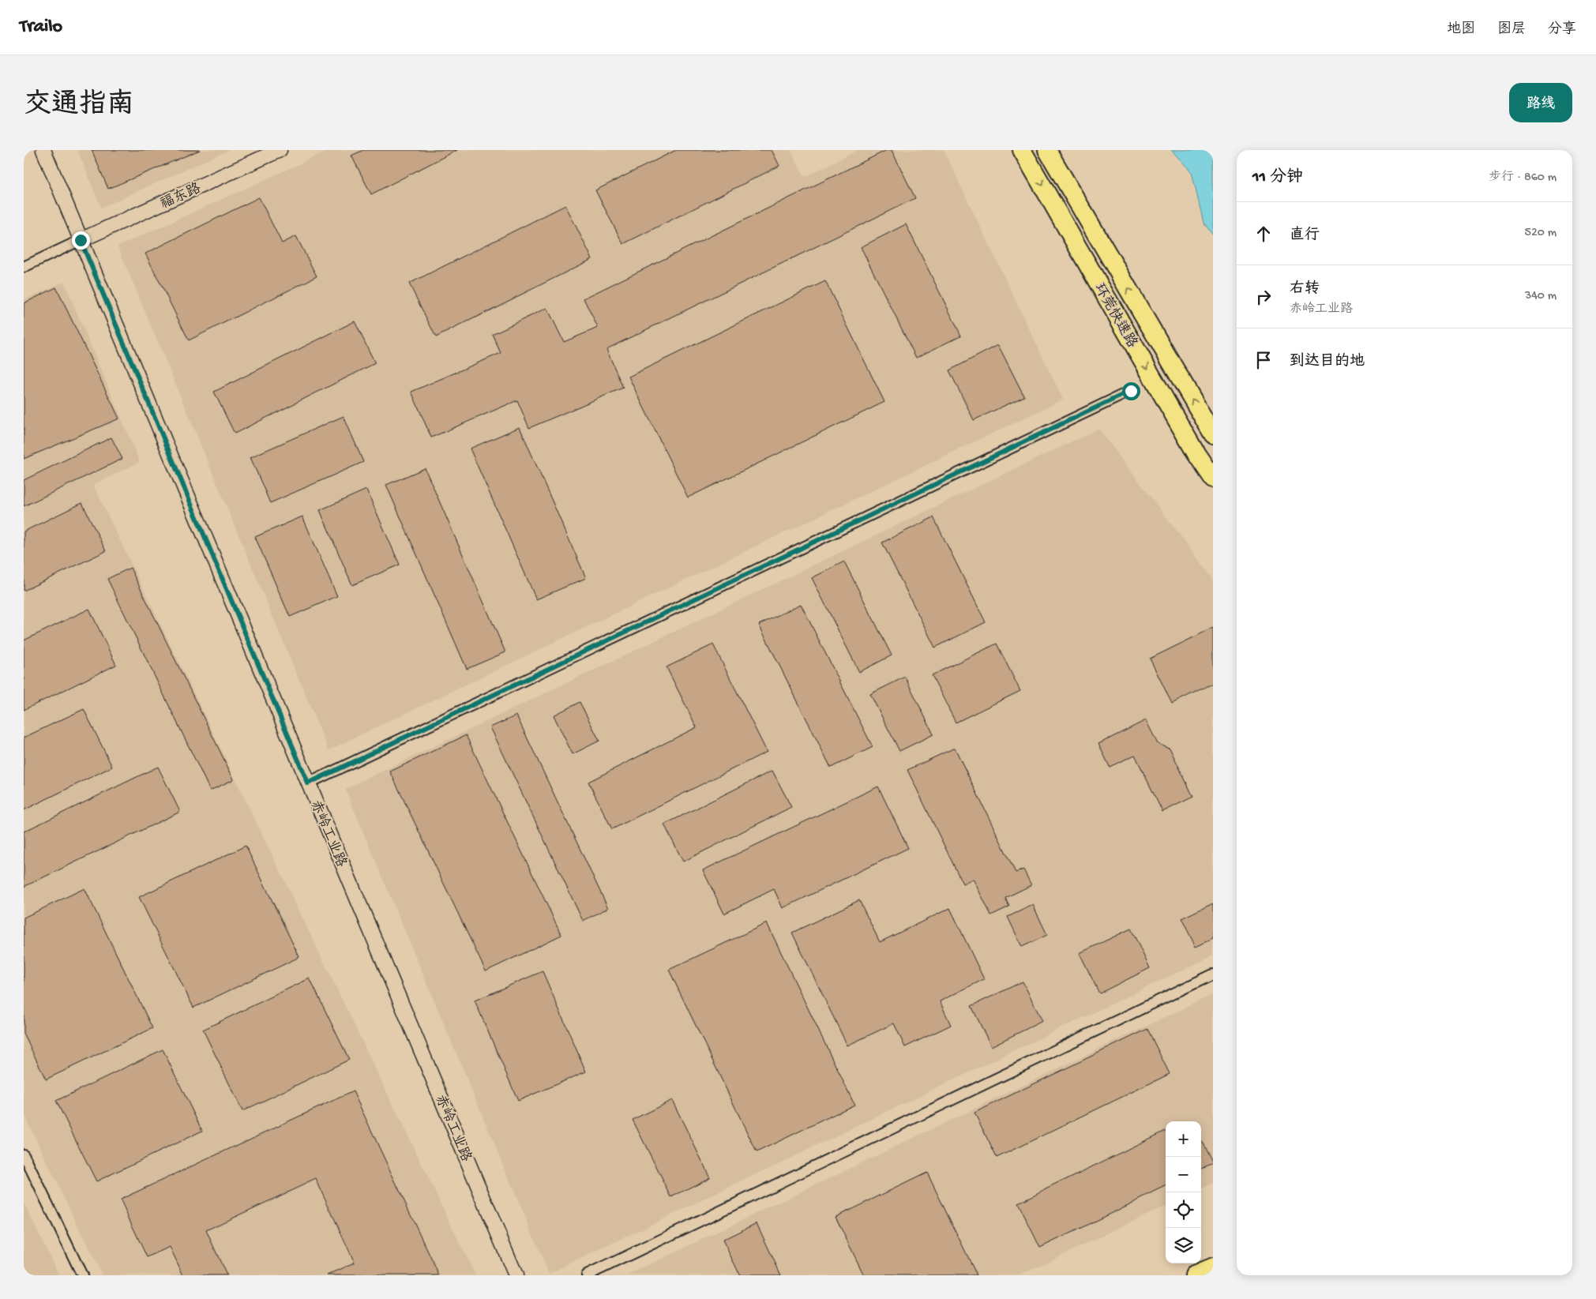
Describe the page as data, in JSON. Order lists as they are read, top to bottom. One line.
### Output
{"streets":{"highway":["环莞快速路"],"street":["福东路","赤岭工业路"]},"crossings":[["福东路","赤岭工业路"]],"page":{"header":"Trailo","nav":["地图","图层","分享"],"title":"交通指南","buttons":"路线","heading":["11 分钟","步行 · 860 m"],"list":[["直行","520 m"],["右转","赤岭工业路","340 m"],"到达目的地"],"map_buttons":["+","−"]}}
